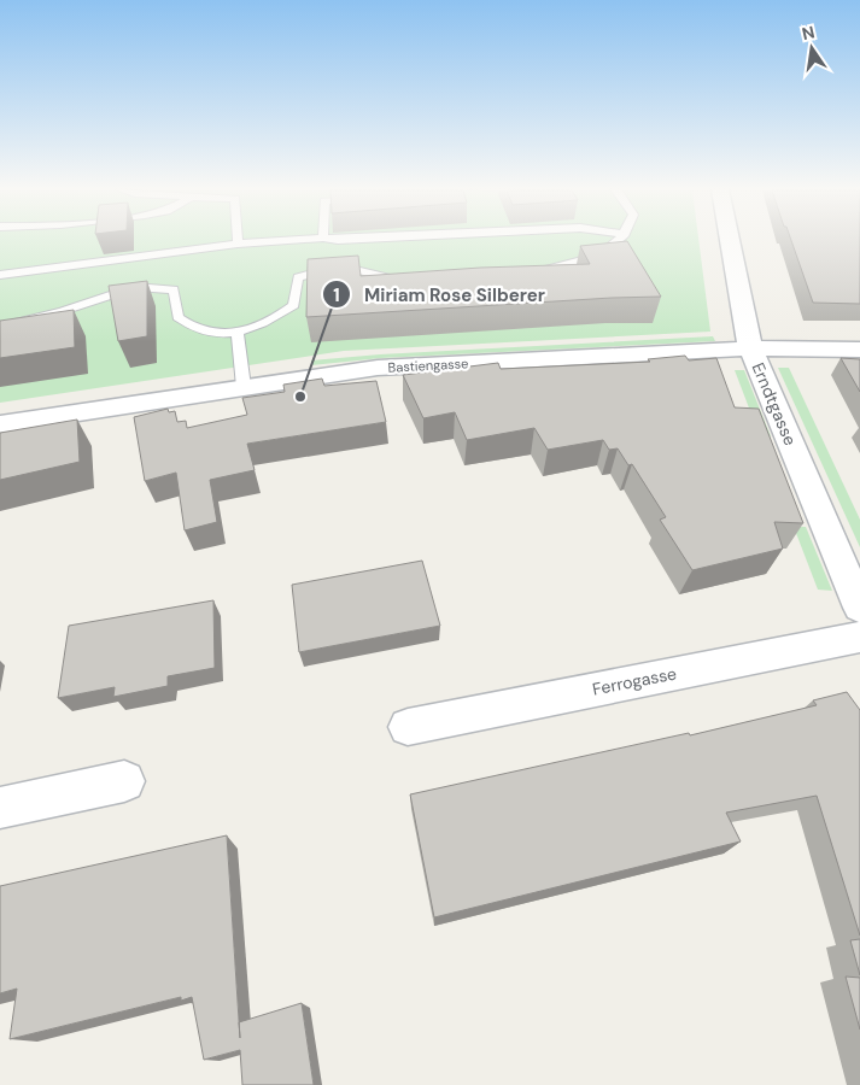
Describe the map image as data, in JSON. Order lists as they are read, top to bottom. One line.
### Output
{"streets":{"street":["Bastiengasse","Erndtgasse","Ferrogasse"]},"crossings":[["Bastiengasse","Erndtgasse"]],"places":["Miriam Rose Silberer"],"north":"top"}
